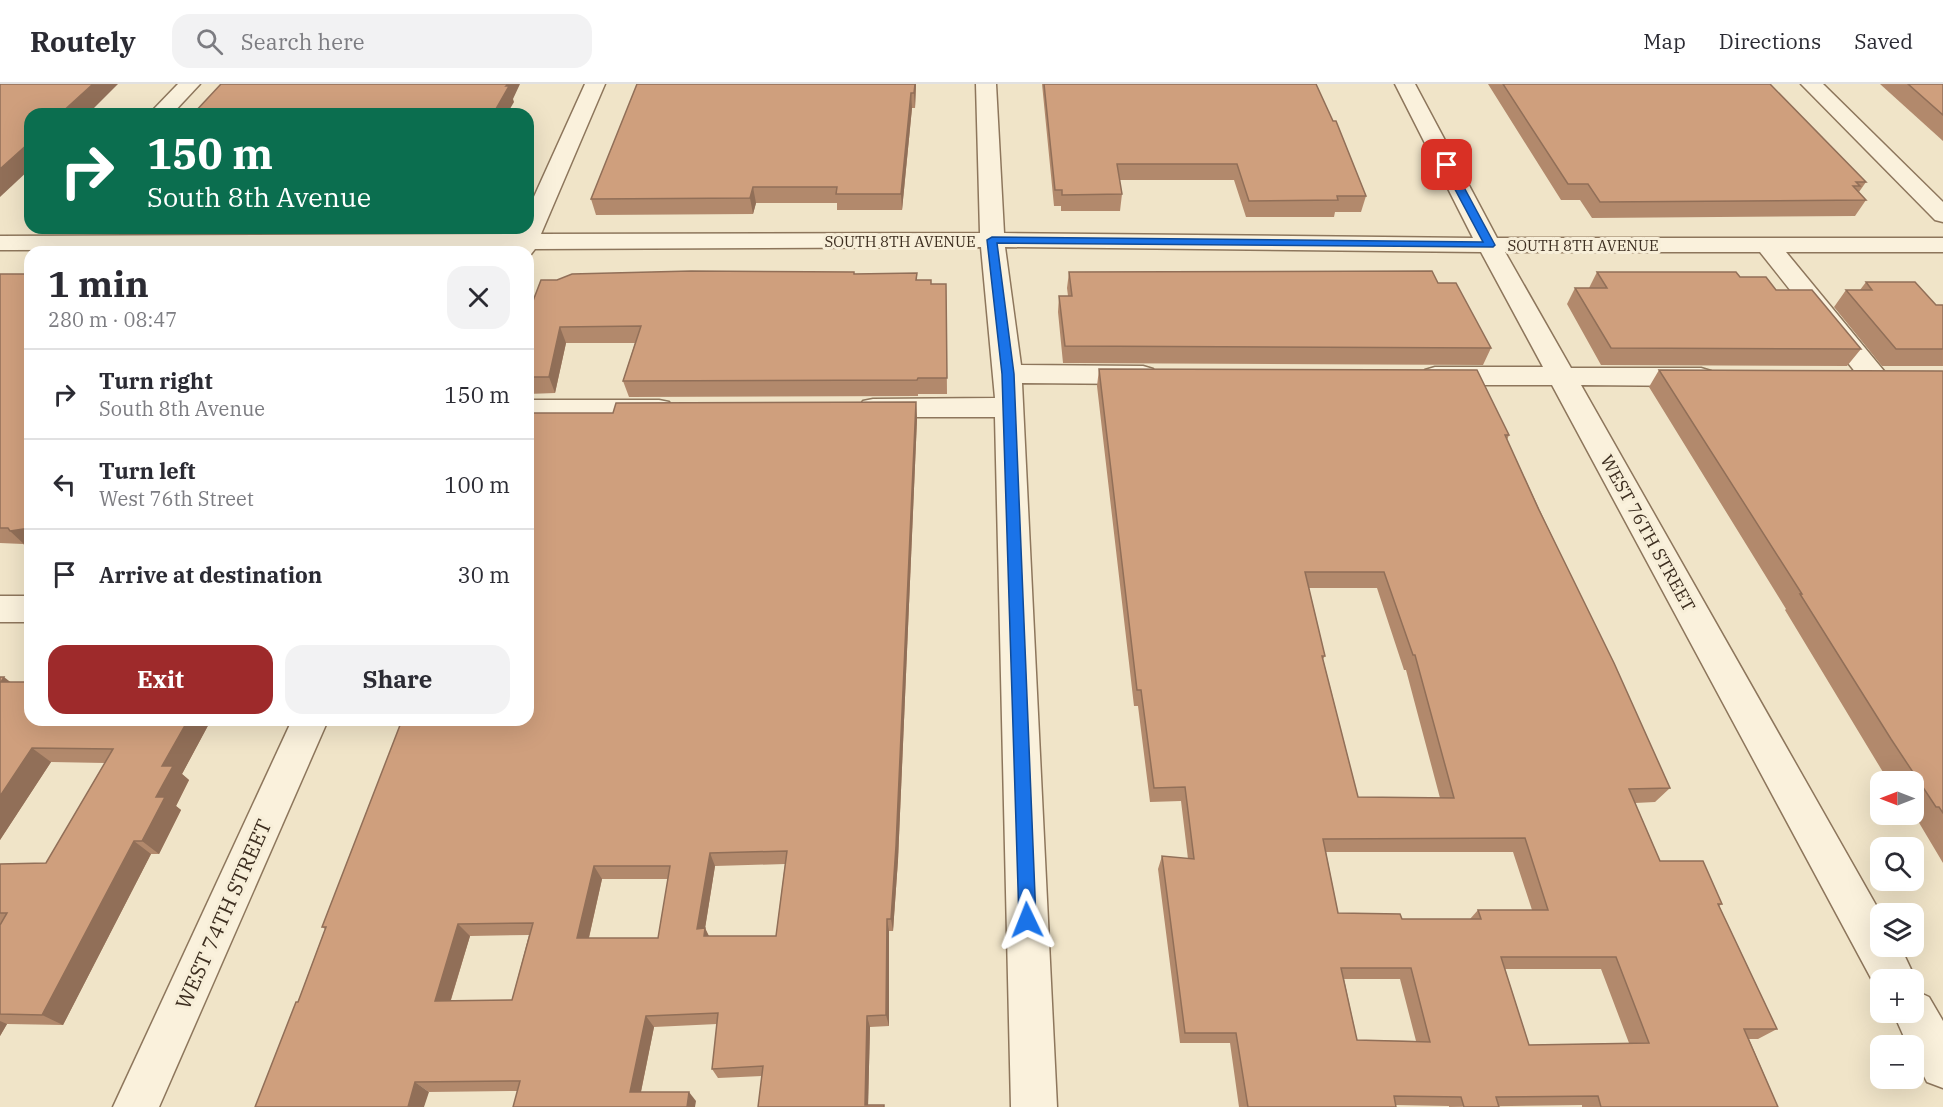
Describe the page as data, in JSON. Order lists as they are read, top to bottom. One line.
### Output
{"streets":{"street":["SOUTH 8TH AVENUE","WEST 76TH STREET","WEST 74TH STREET"]},"crossings":[["SOUTH 8TH AVENUE","WEST 76TH STREET"]],"north":"left","page":{"header":"Routely","search":"Search here","nav":["Map","Directions","Saved"],"turn":["150 m","South 8th Avenue"],"heading":["1 min","280 m · 08:47"],"list":[{"name":"Turn right","note":"South 8th Avenue","value":"150 m"},{"name":"Turn left","note":"West 76th Street","value":"100 m"},{"name":"Arrive at destination","value":"30 m"}],"buttons":["Exit","Share"],"map_buttons":["+","−"]}}
